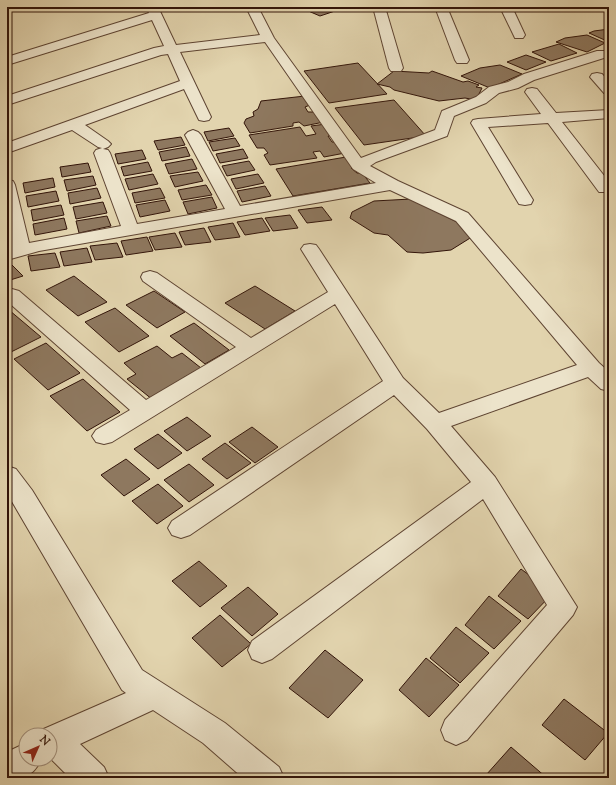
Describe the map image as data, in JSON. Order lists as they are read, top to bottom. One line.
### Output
{"north":"top right"}
